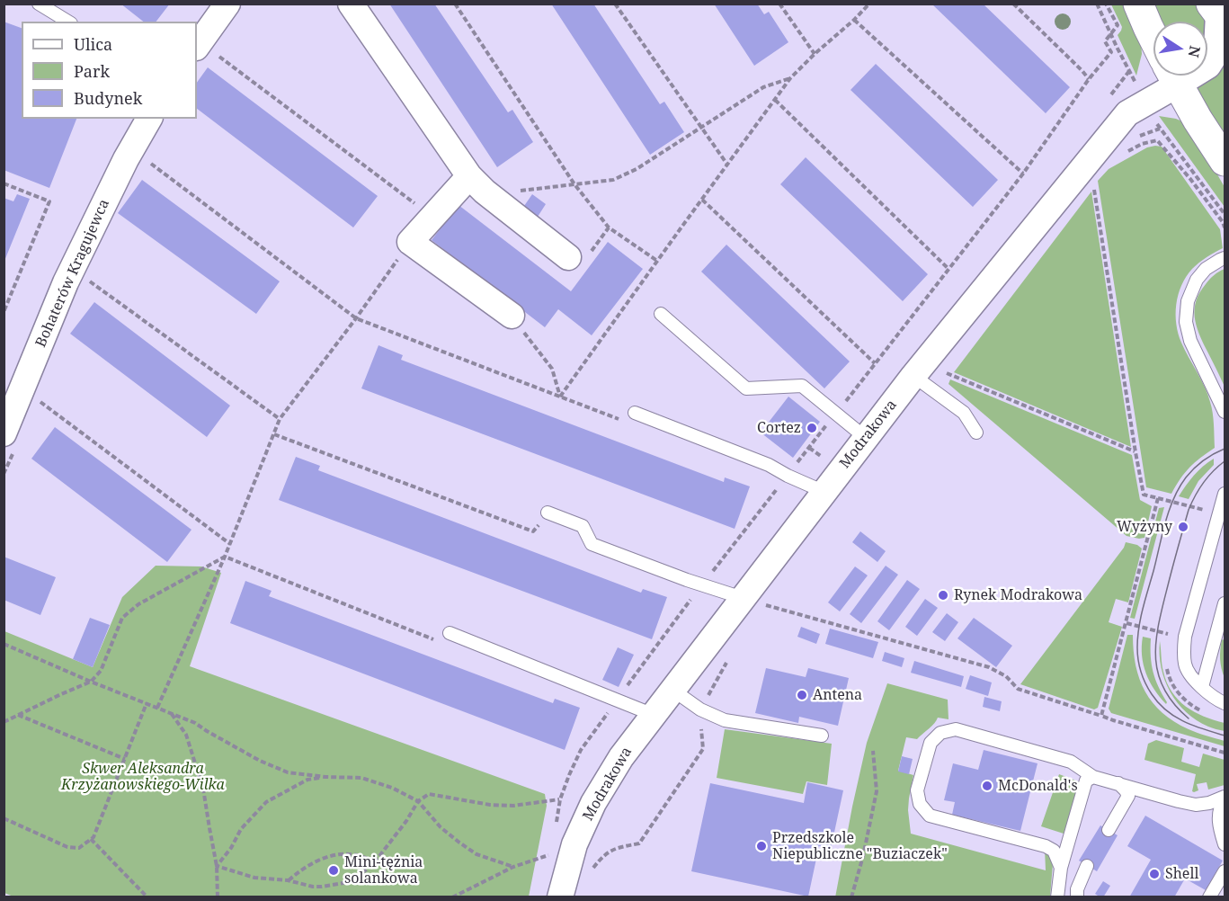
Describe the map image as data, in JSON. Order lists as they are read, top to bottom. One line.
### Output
{"streets":{"street":["Bohaterów Kragujewca","Modrakowa"]},"parks":["Skwer Aleksandra Krzyżanowskiego-Wilka"],"places":["Cortez","Wyżyny","Rynek Modrakowa","Antena","McDonald's","Przedszkole Niepubliczne \"Buziaczek\"","Mini-tężnia solankowa","Shell"],"legend":["Ulica","Park","Budynek"],"north":"right"}
